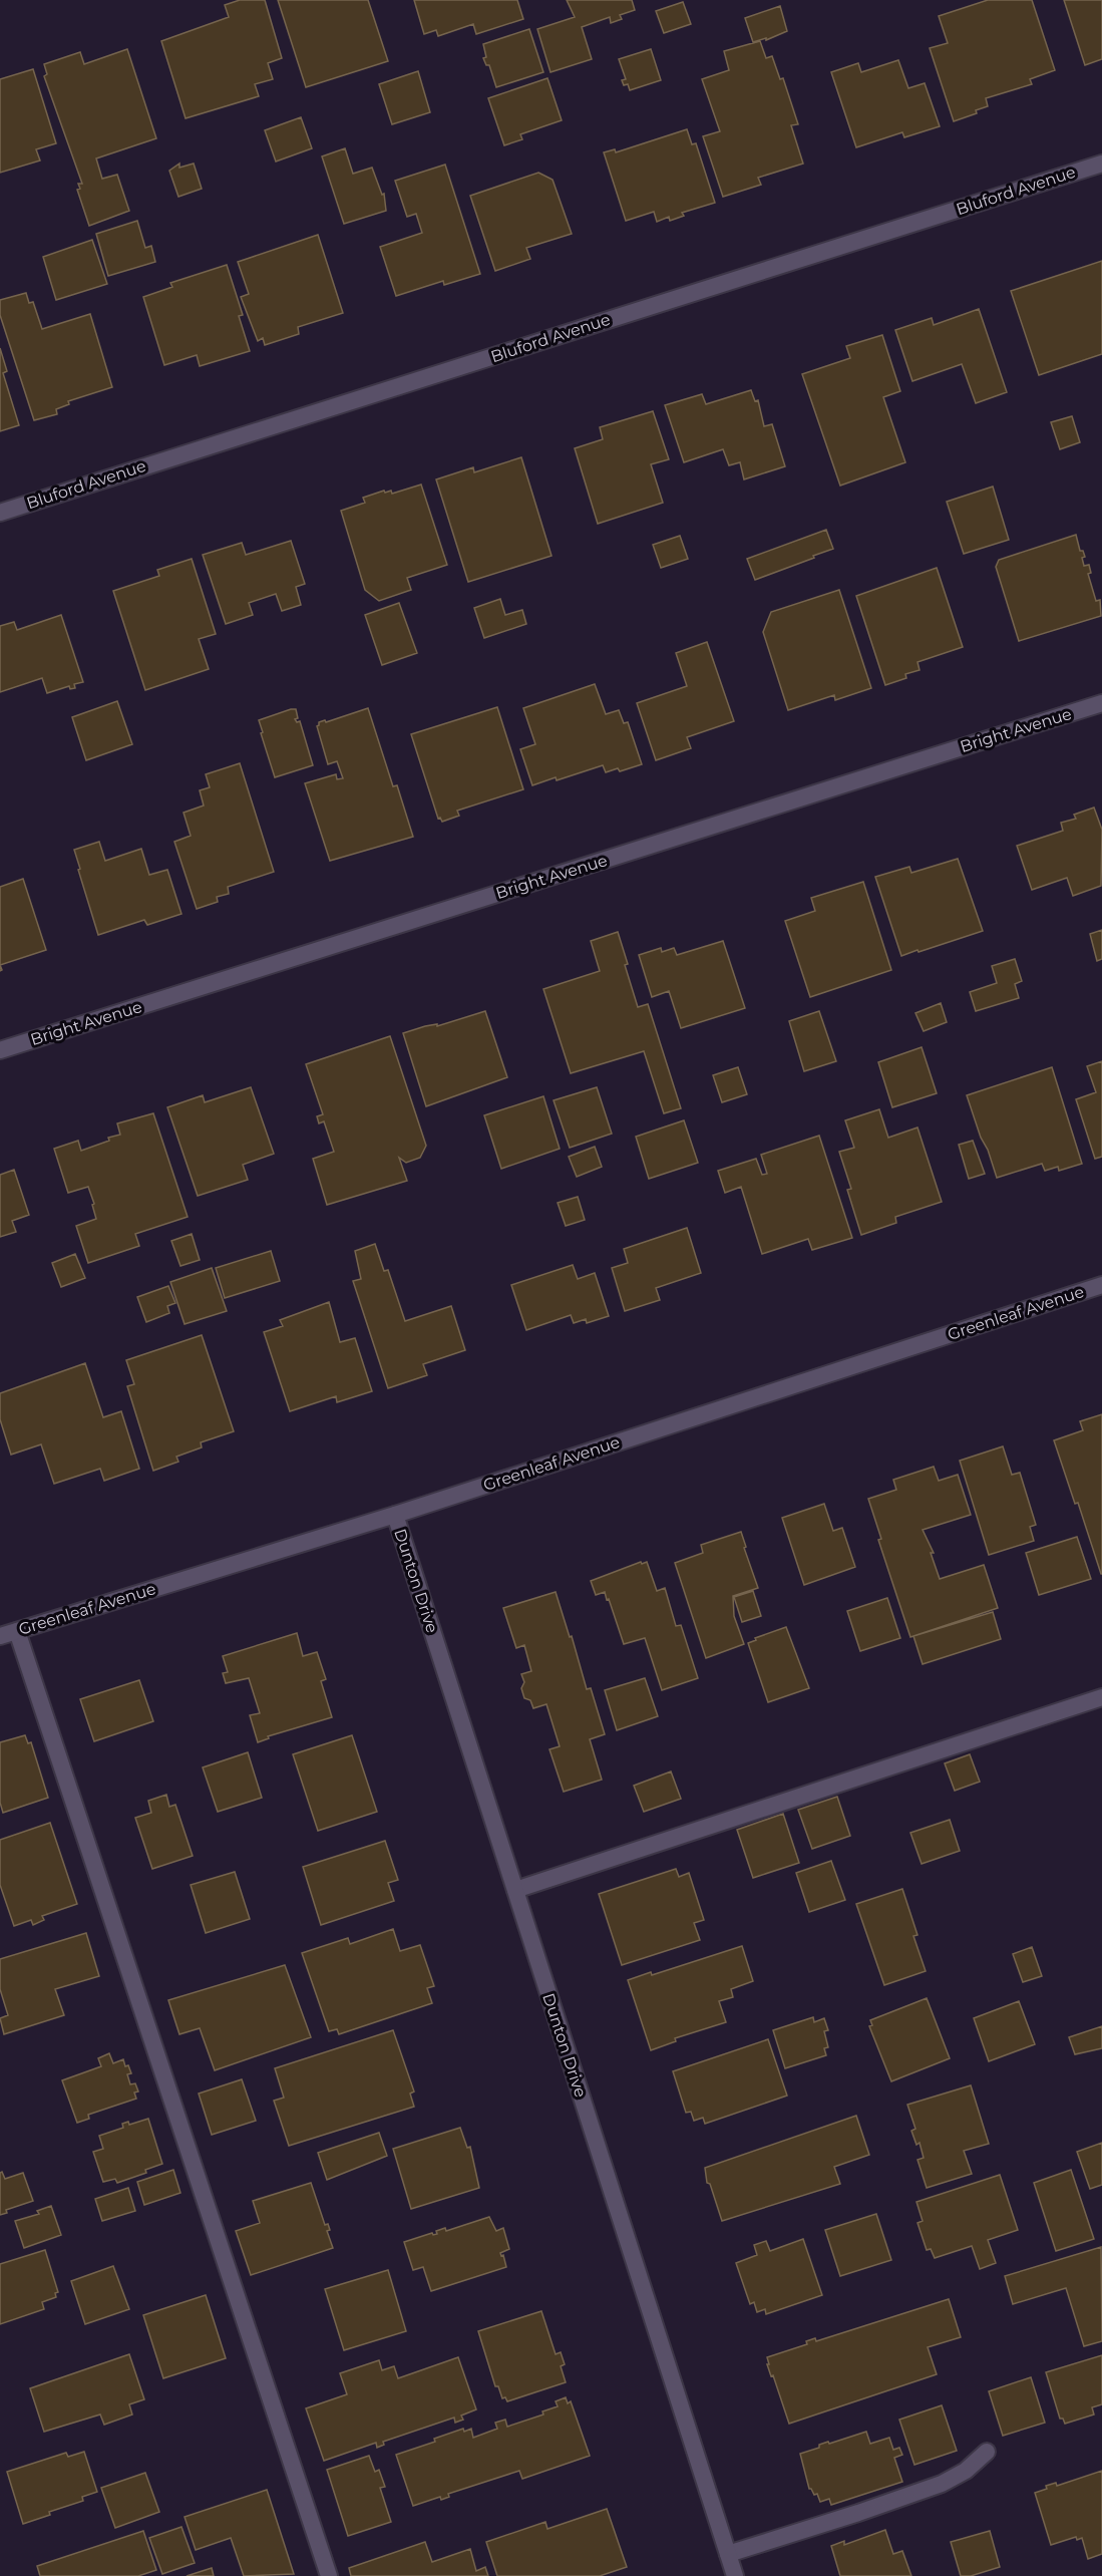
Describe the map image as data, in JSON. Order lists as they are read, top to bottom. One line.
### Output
{"streets":{"street":["Bluford Avenue","Bright Avenue","Greenleaf Avenue","Dunton Drive"]},"crossings":[["Greenleaf Avenue","Dunton Drive"]]}
